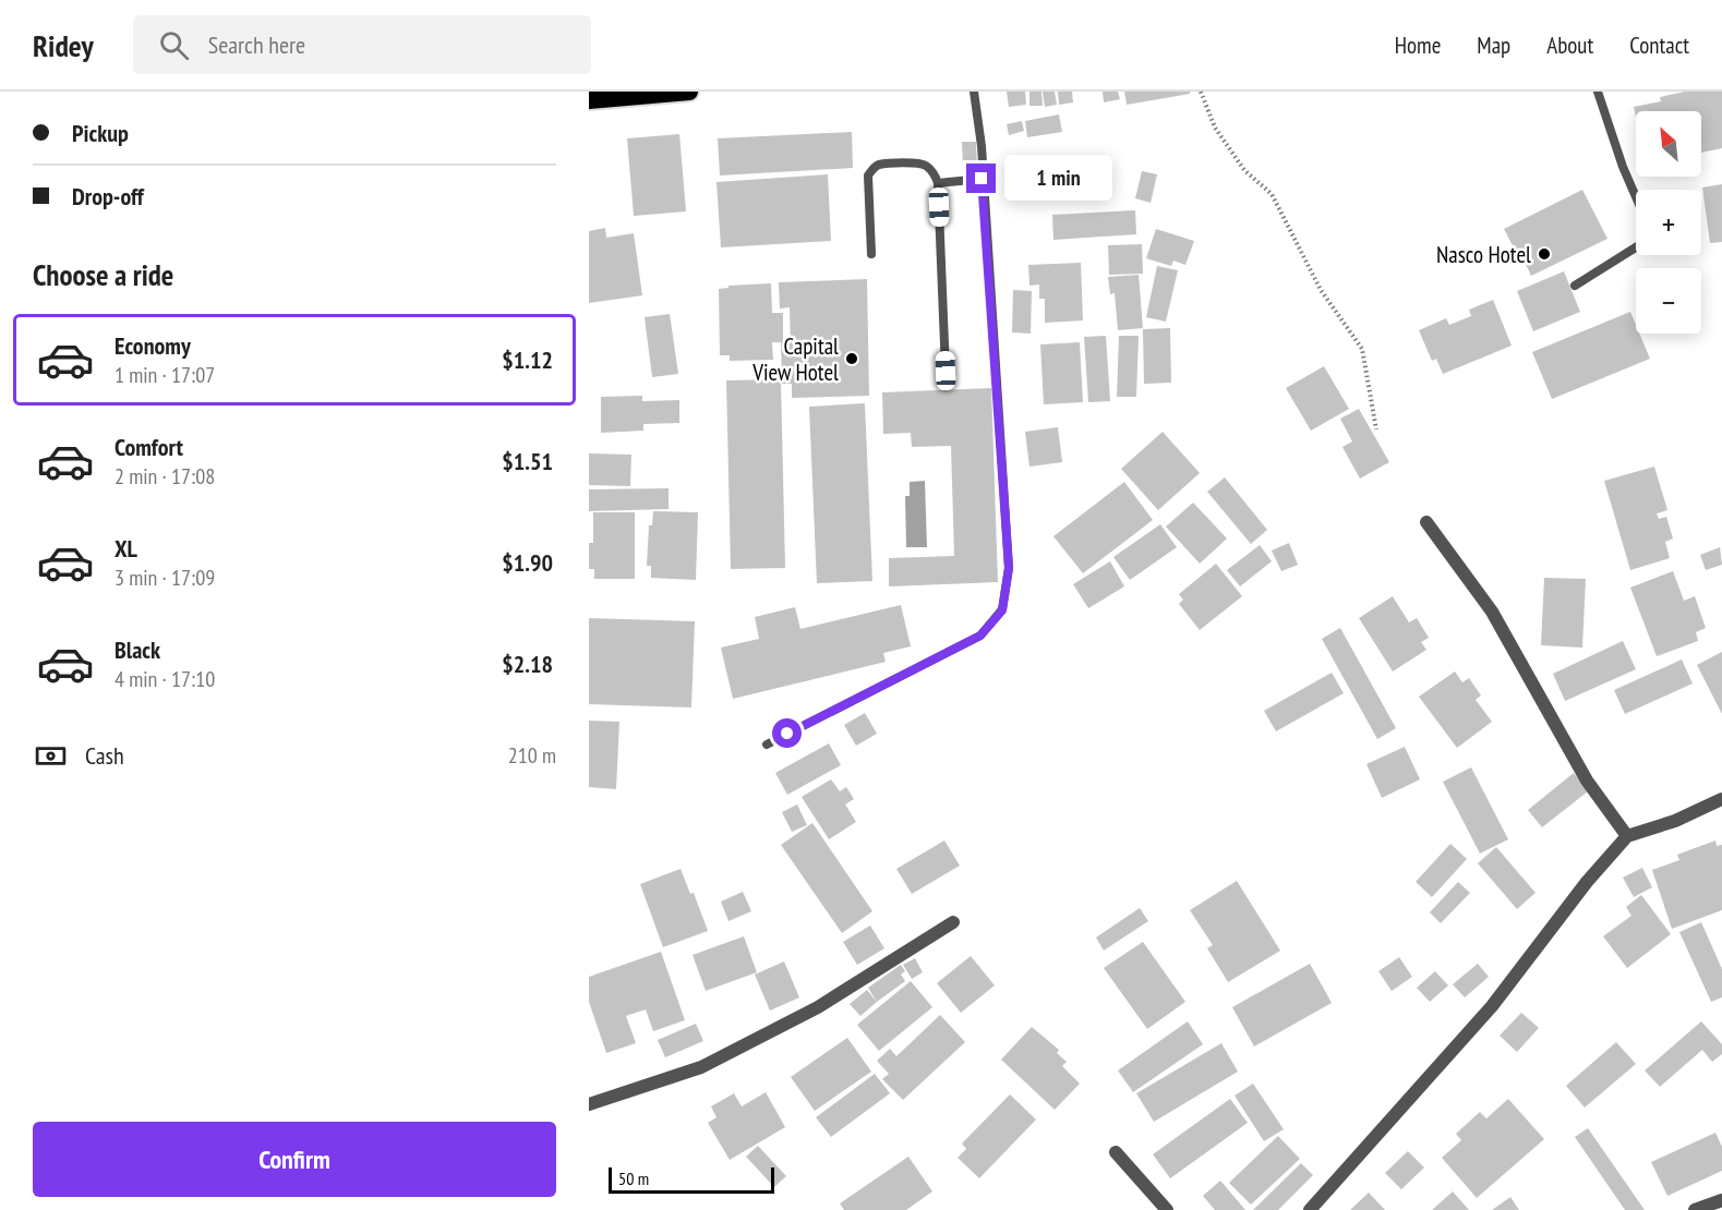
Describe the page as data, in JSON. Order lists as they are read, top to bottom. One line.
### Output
{"places":["Nasco Hotel","Capital View Hotel"],"scale_bar":"50 m","north":"top left","page":{"header":"Ridey","search":"Search here","nav":["Home","Map","About","Contact"],"banner":["Pickup","Drop-off"],"map_buttons":["+","−"],"bubble":"1 min","heading":"Choose a ride","list":[{"name":"Economy","note":"1 min · 17:07","value":"$1.12"},{"name":"Comfort","note":"2 min · 17:08","value":"$1.51"},{"name":"XL","note":"3 min · 17:09","value":"$1.90"},{"name":"Black","note":"4 min · 17:10","value":"$2.18"}],"pay":["Cash","210 m"],"buttons":"Confirm","scale":"50 m"}}
